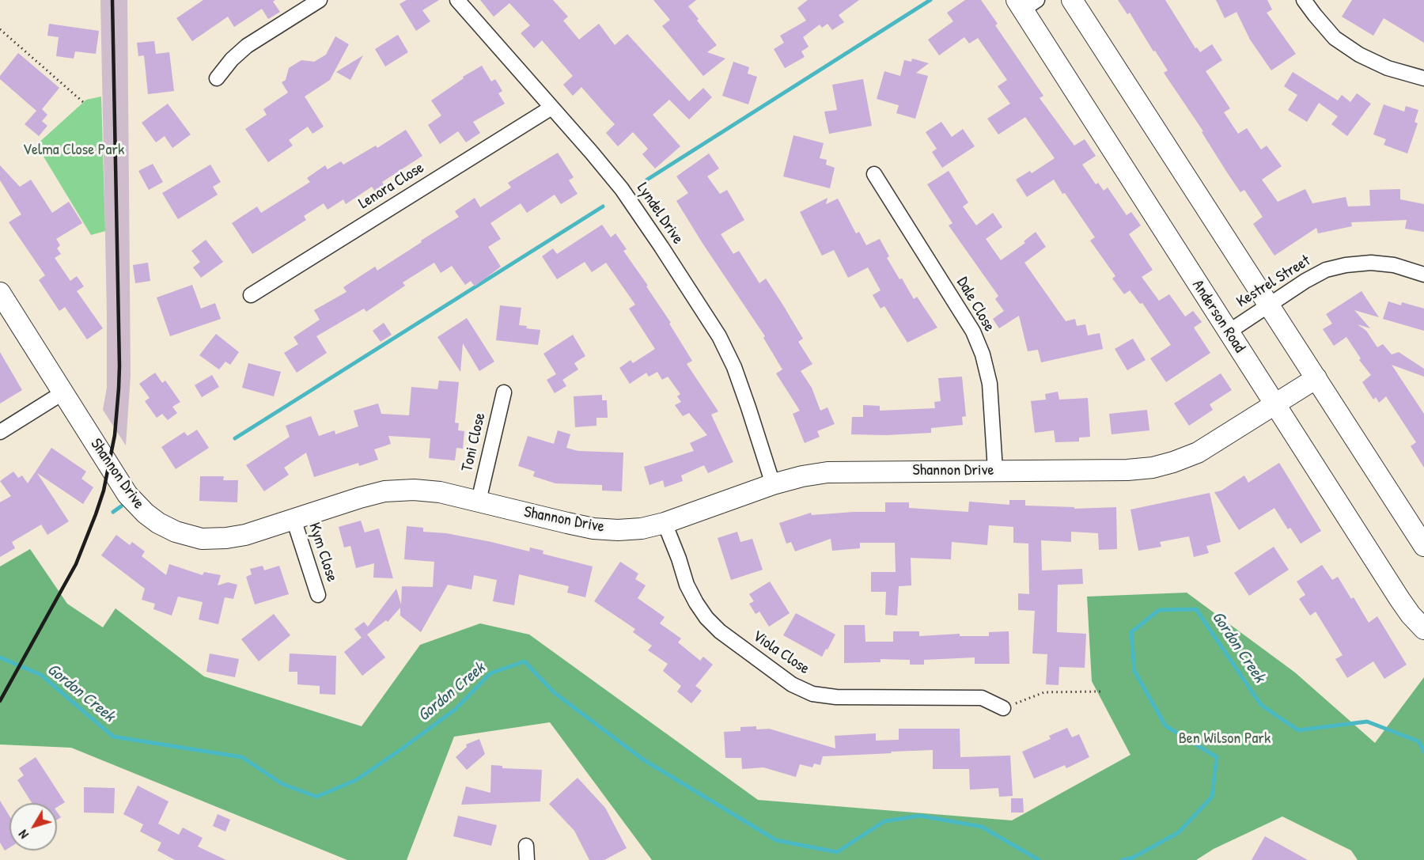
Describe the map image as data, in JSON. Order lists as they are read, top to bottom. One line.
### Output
{"streets":{"street":["Lenora Close","Lyndel Drive","Kestrel Street","Dale Close","Anderson Road","Toni Close","Shannon Drive","Kym Close","Viola Close"]},"crossings":[["Lenora Close","Lyndel Drive"],["Lyndel Drive","Shannon Drive"],["Kestrel Street","Anderson Road"],["Dale Close","Shannon Drive"],["Anderson Road","Shannon Drive"],["Toni Close","Shannon Drive"],["Shannon Drive","Kym Close"],["Shannon Drive","Viola Close"]],"water":["Gordon Creek"],"parks":["Velma Close Park","Ben Wilson Park"],"north":"bottom left"}
